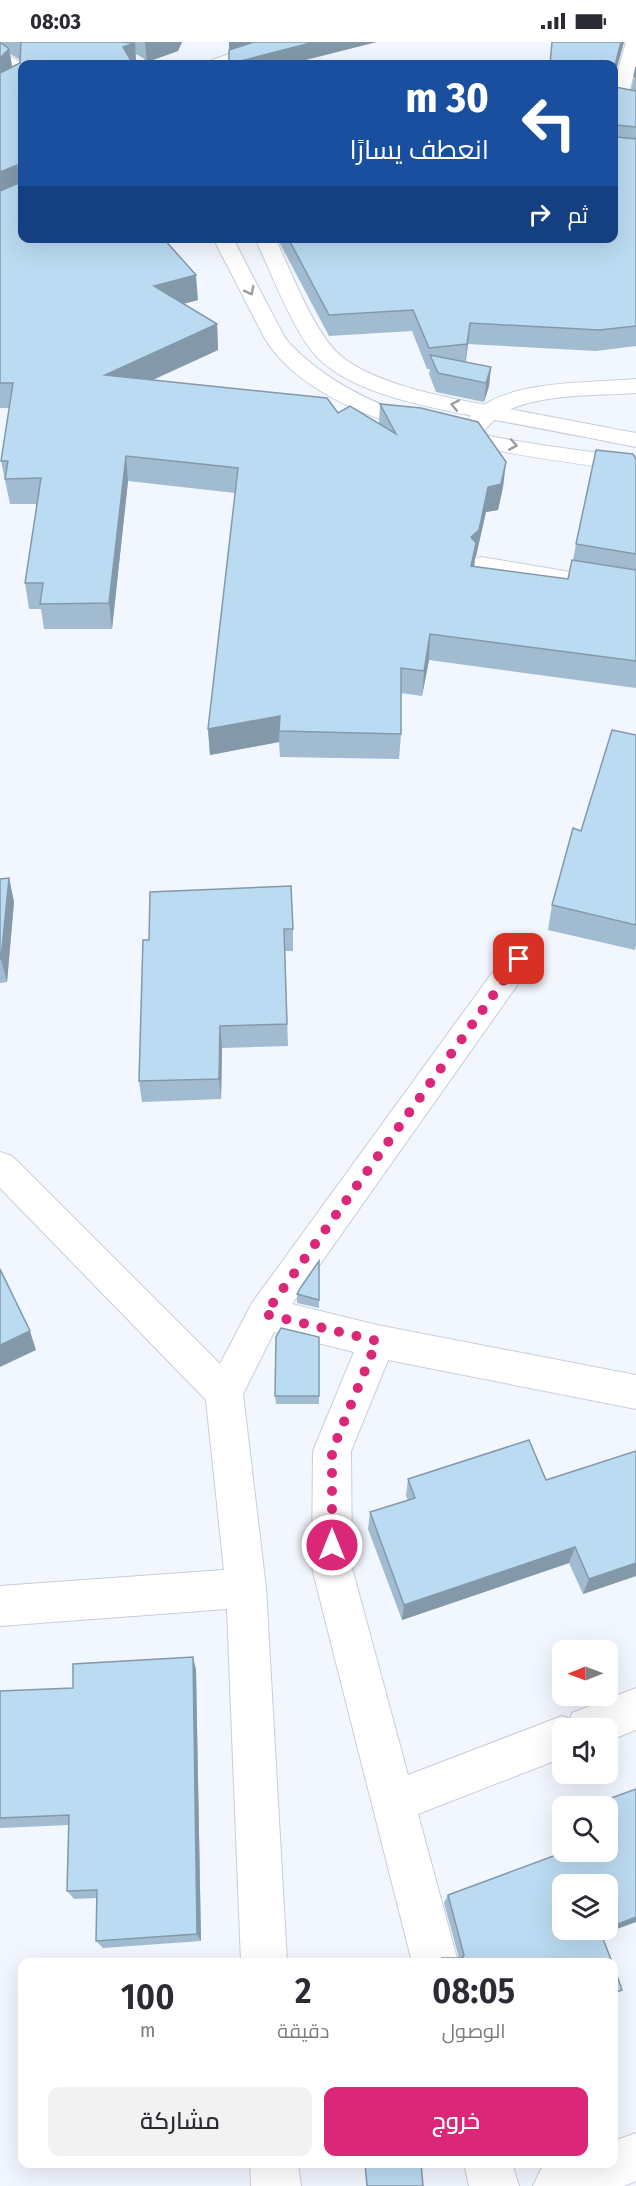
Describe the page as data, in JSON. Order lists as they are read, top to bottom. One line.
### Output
{"north":"left","page":{"status":"08:03","turn":["30 m","انعطف يسارًا"],"then":"ثم","eta":["08:05","الوصول","2","دقيقة","100","m"],"buttons":["خروج","مشاركة"]}}
